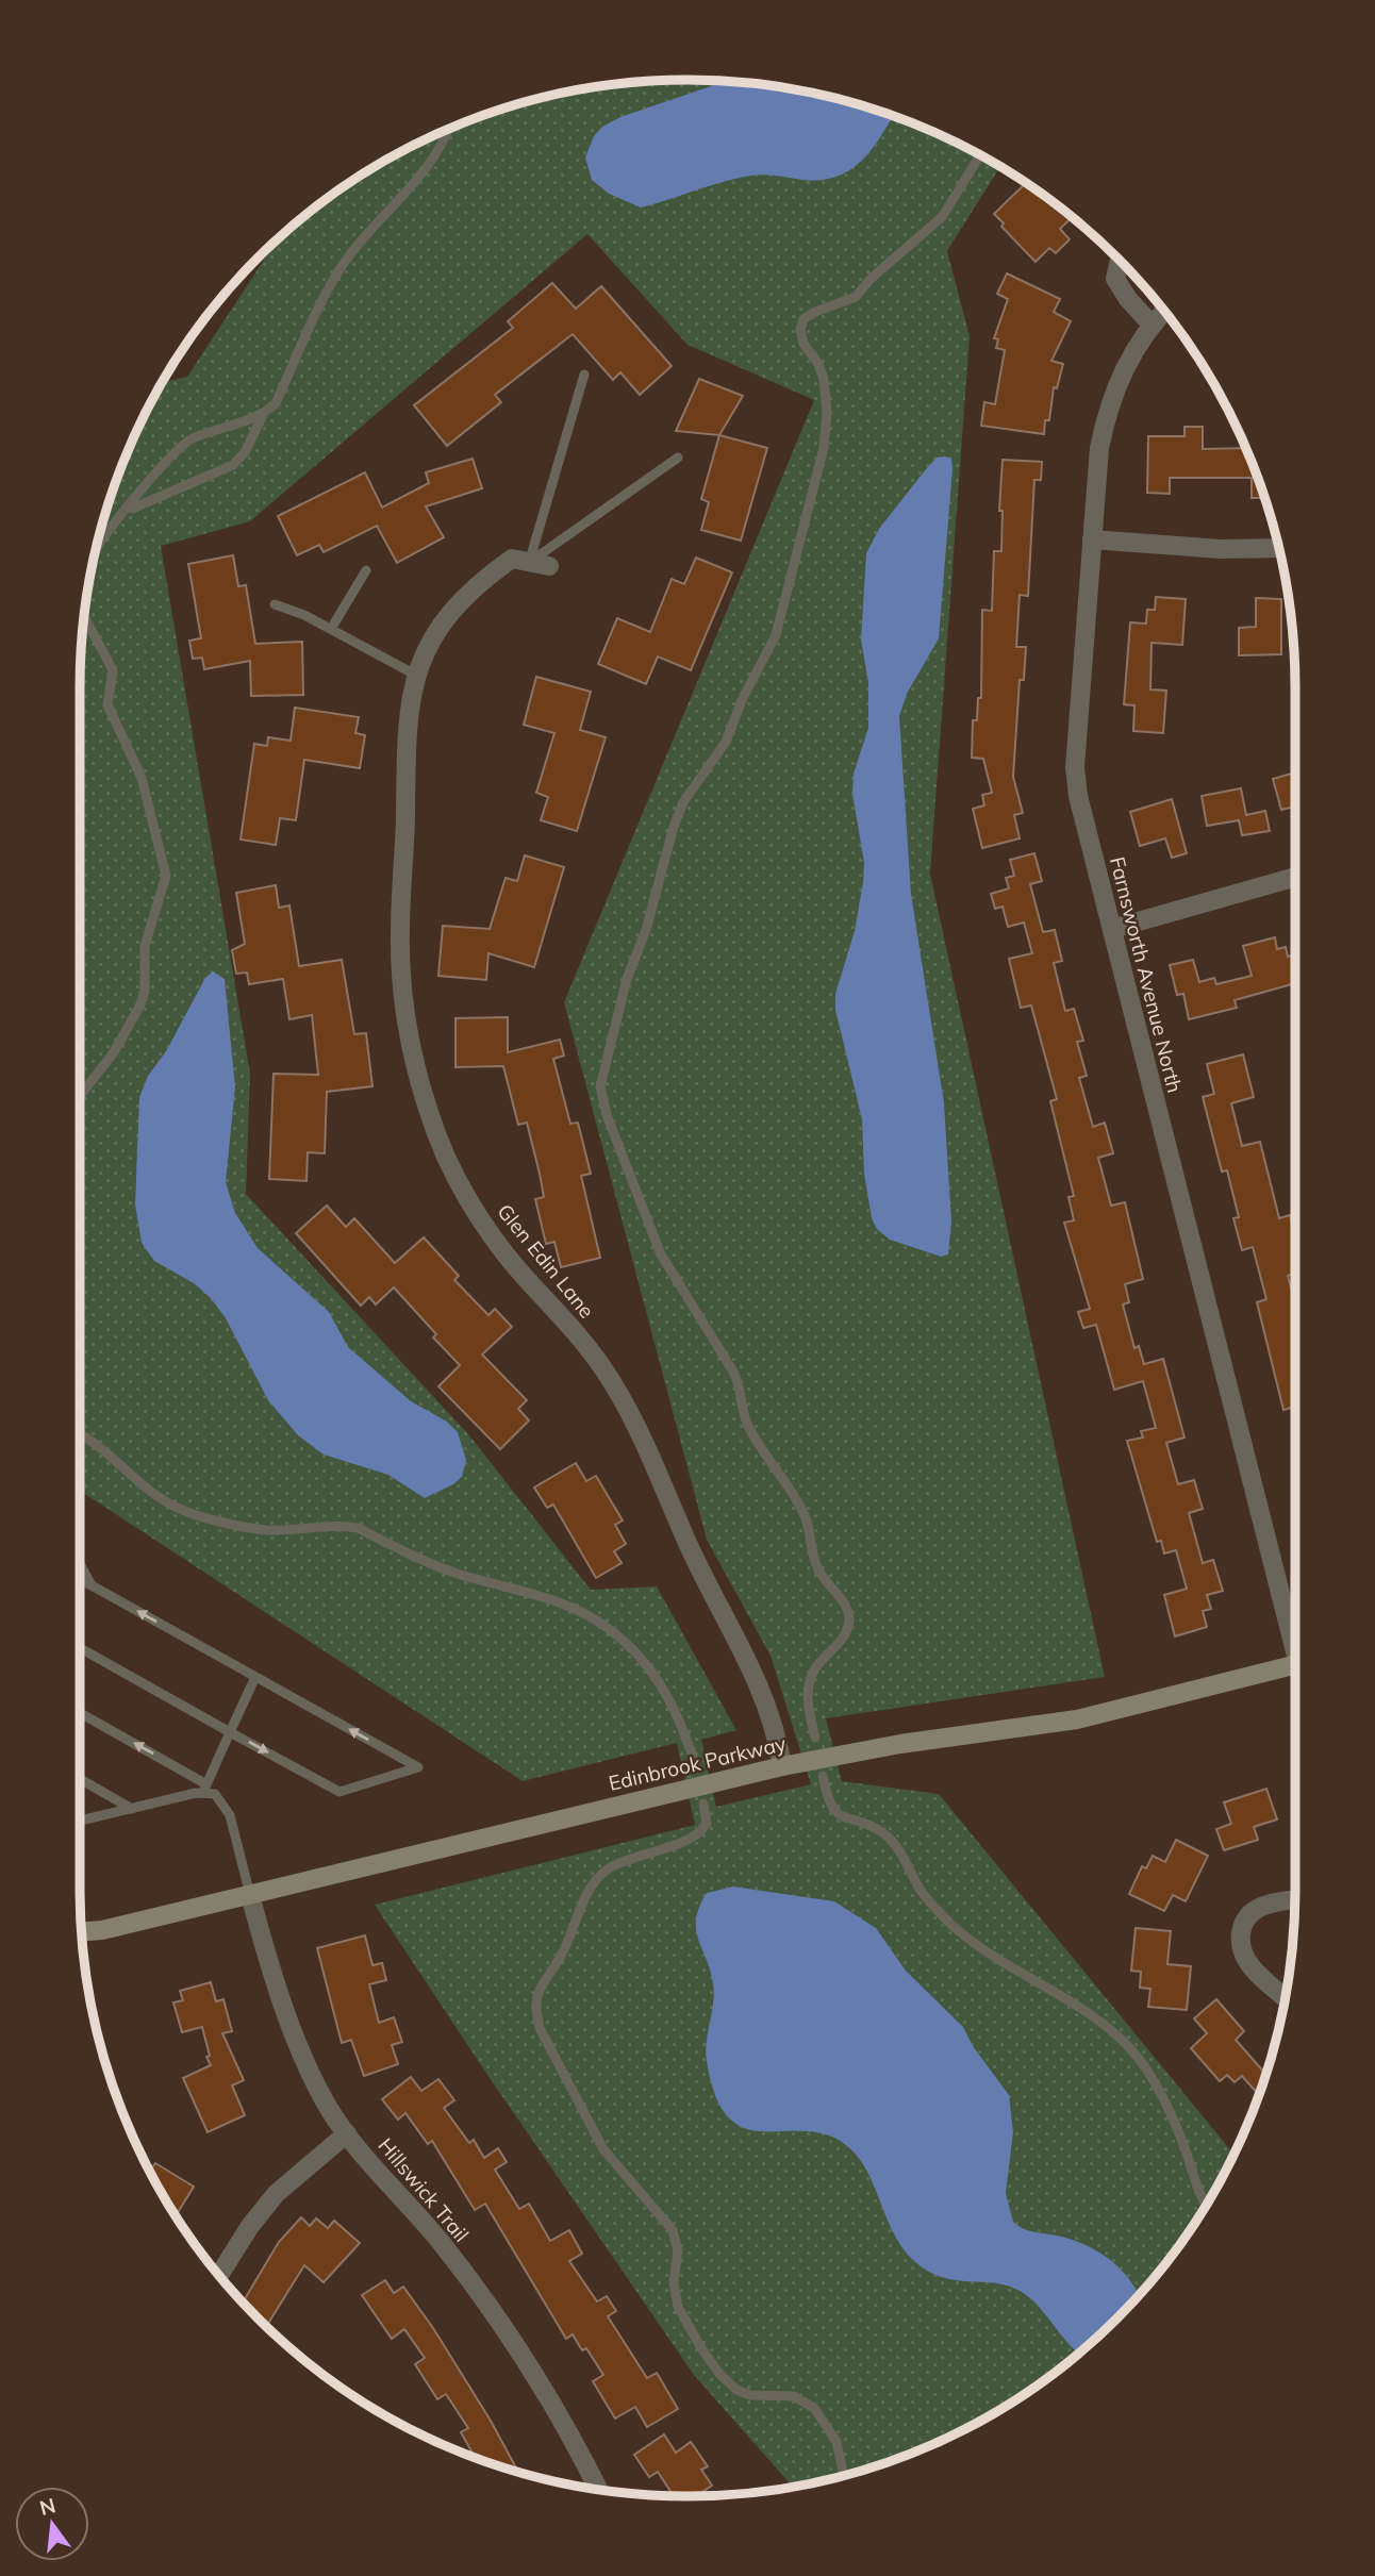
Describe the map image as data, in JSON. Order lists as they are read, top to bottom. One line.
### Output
{"streets":{"street":["Farnsworth Avenue North","Glen Edin Lane","Edinbrook Parkway","Hillswick Trail"]},"crossings":[["Glen Edin Lane","Edinbrook Parkway"],["Edinbrook Parkway","Hillswick Trail"]],"north":"top"}
